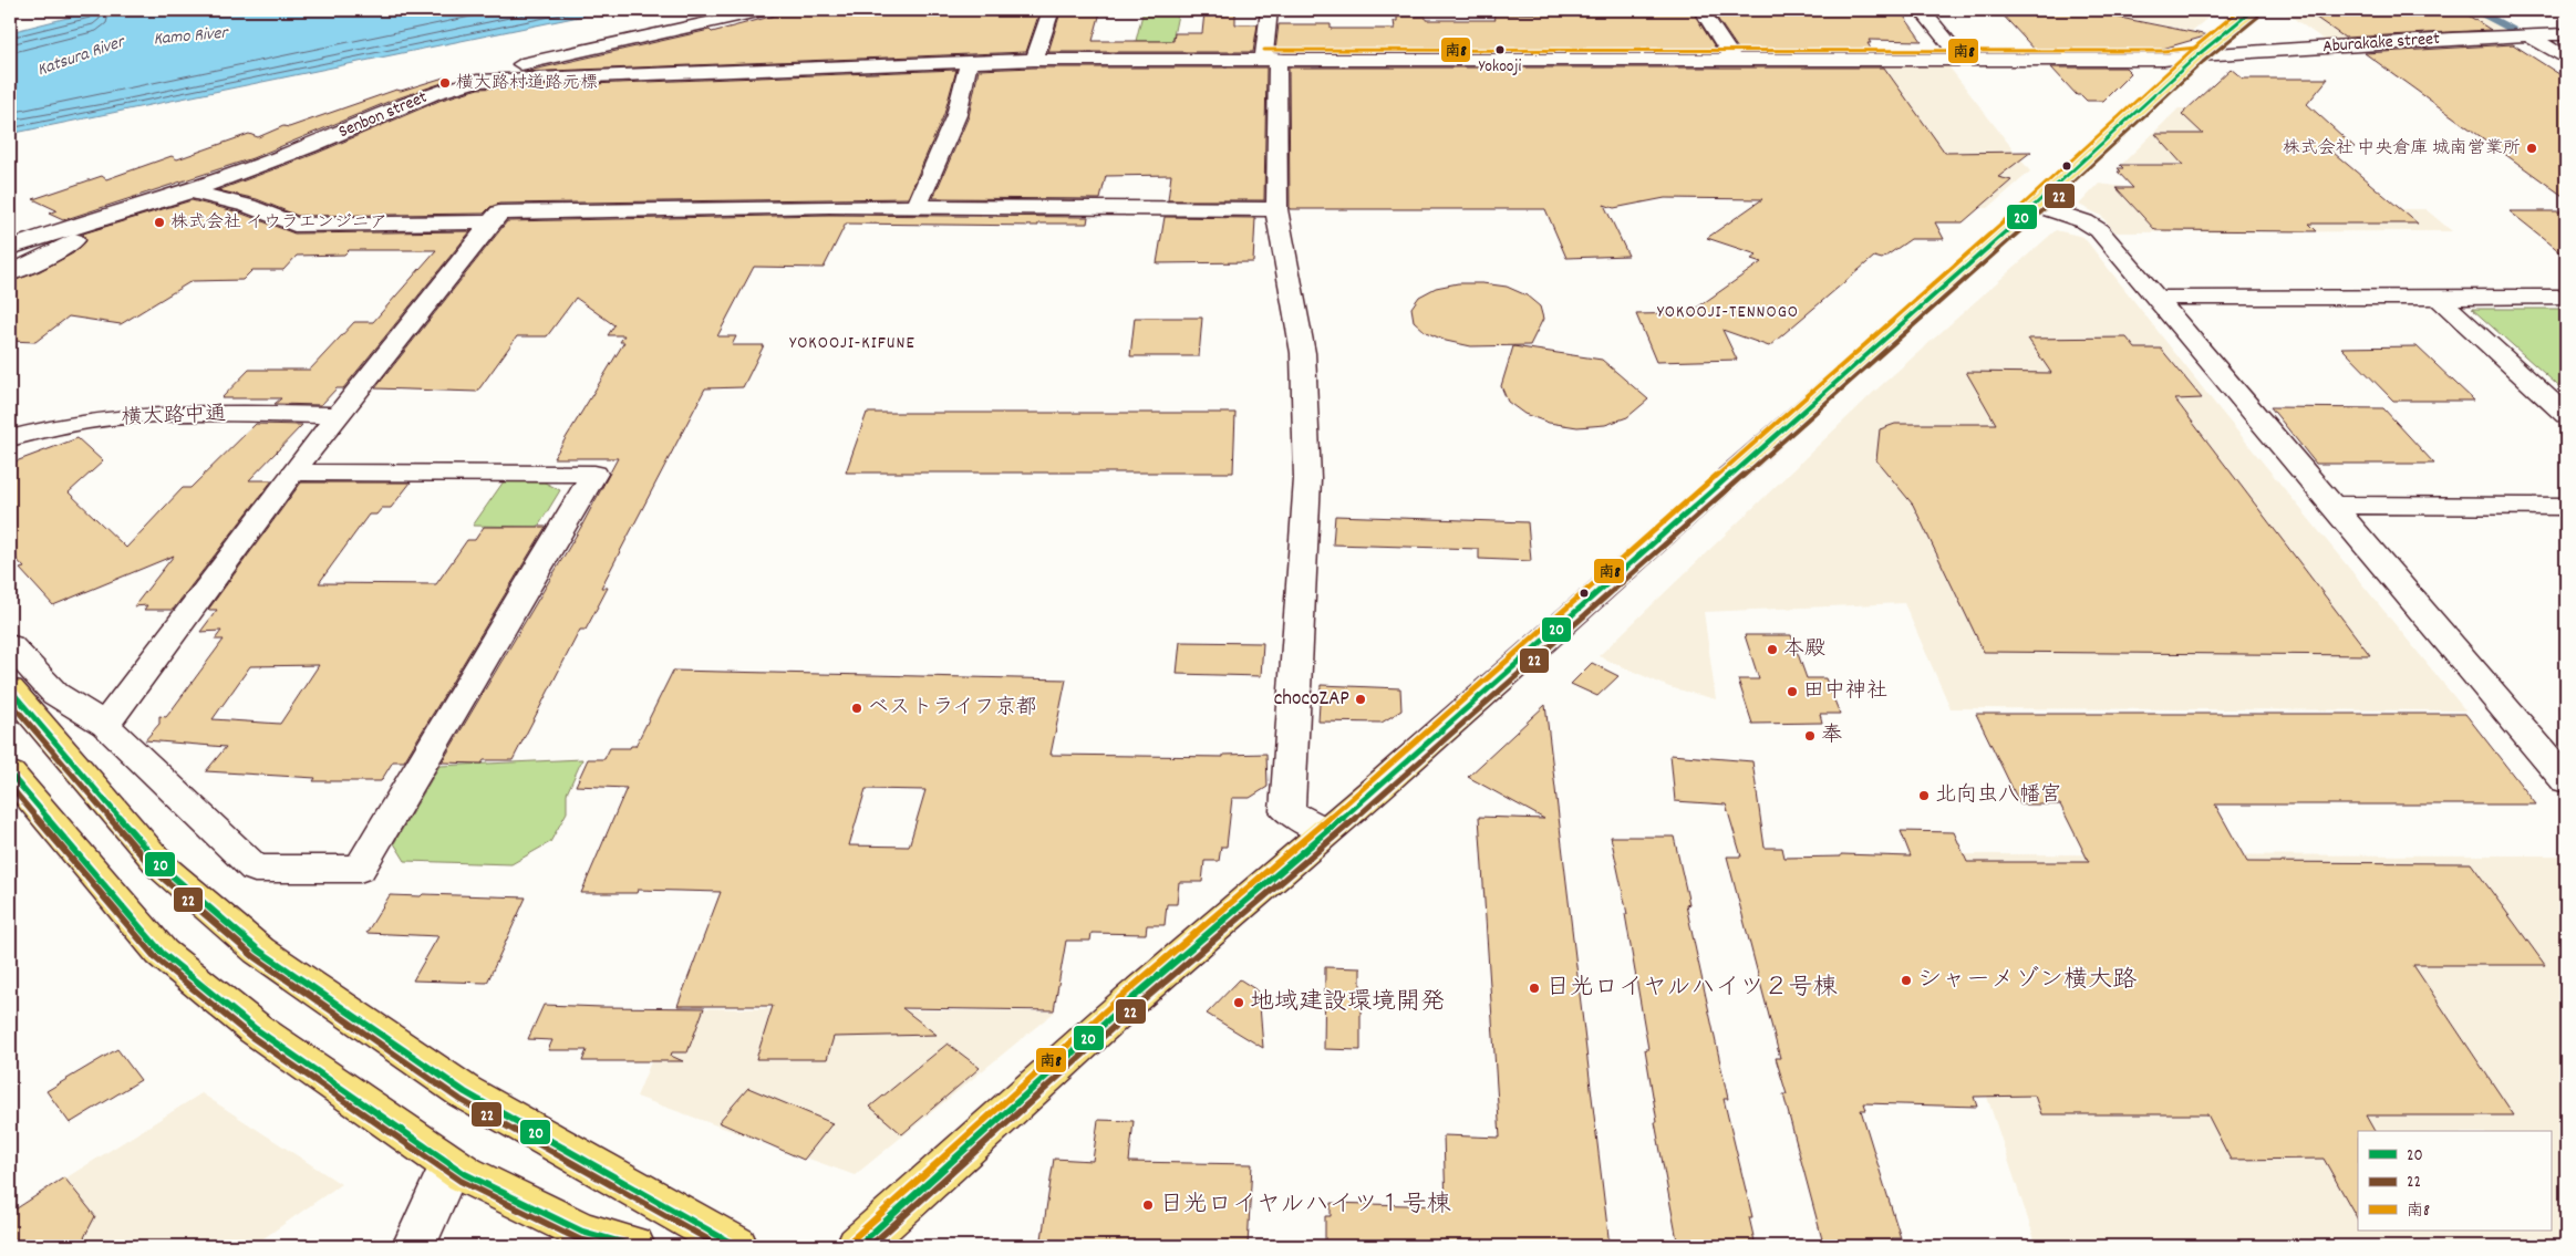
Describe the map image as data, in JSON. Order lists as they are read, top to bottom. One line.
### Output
{"streets":{"street":["Aburakake street","Senbon street","横大路中通"]},"crossings":[["Aburakake street","Senbon street"]],"districts":["YOKOOJI-TENNOGO","YOKOOJI-KIFUNE"],"water":["Kamo River","Katsura River"],"places":["Yokooji","横大路村道路元標","株式会社 中央倉庫 城南営業所","株式会社 イウラエンジニア","本殿","田中神社","chocoZAP","ベストライフ京都","奉","北向虫八幡宮","シャーメゾン横大路","日光ロイヤルハイツ２号棟","地域建設環境開発","日光ロイヤルハイツ１号棟"],"lines":["transit line 20","transit line 南8","transit line 22"],"legend":["20","22","南8"]}
